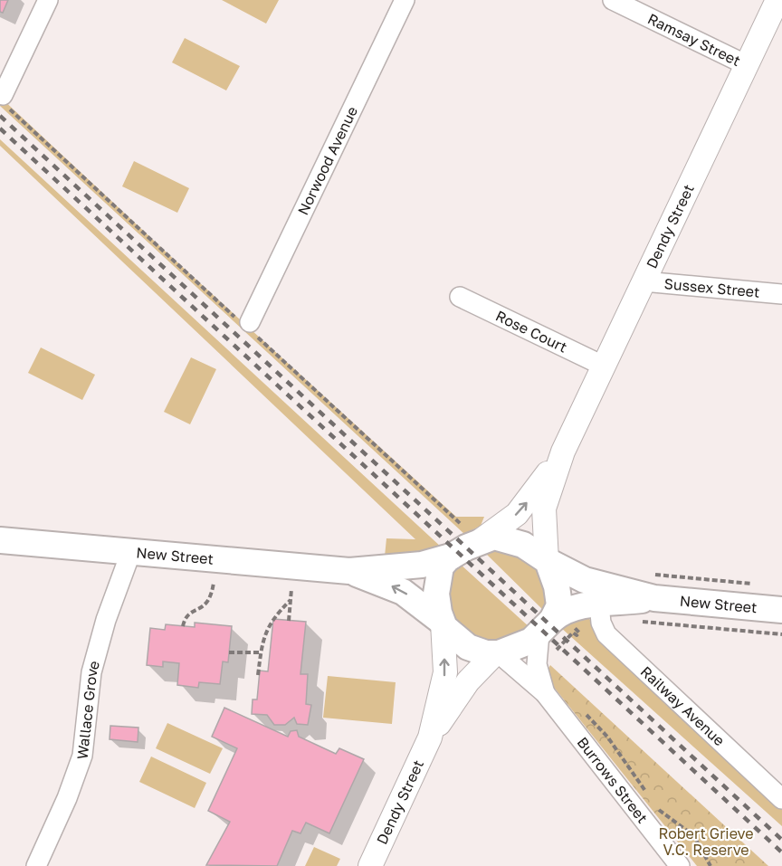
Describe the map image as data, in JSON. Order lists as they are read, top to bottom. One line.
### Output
{"streets":{"main road":["New Street"],"street":["Ramsay Street","Norwood Avenue","Dendy Street","Sussex Street","Rose Court","Railway Avenue","Wallace Grove","Burrows Street"]},"crossings":[["Ramsay Street","Dendy Street"],["Dendy Street","Sussex Street"],["Dendy Street","Rose Court"],["Dendy Street","New Street"],["Dendy Street","Burrows Street"],["New Street","Railway Avenue"],["New Street","Wallace Grove"],["New Street","Burrows Street"]],"parks":["Robert Grieve V.C. Reserve"]}
